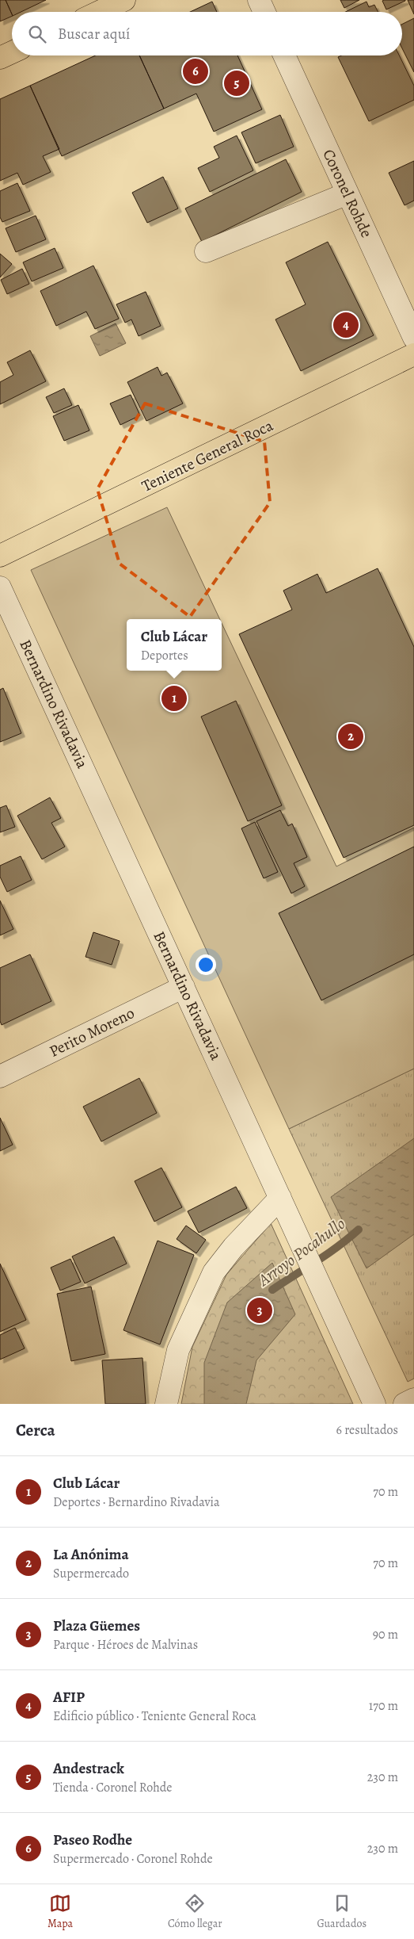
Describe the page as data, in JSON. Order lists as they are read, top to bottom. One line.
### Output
{"streets":{"main road":["Teniente General Roca"],"street":["Coronel Rohde","Bernardino Rivadavia","Perito Moreno"]},"crossings":[["Bernardino Rivadavia","Perito Moreno"]],"water":["Arroyo Pocahullo"],"page":{"search":"Buscar aquí","pins":["6","5","4","1","2","3"],"popup":["Club Lácar","Deportes"],"heading":["Cerca","6 resultados"],"list":[{"mark":"1","name":"Club Lácar","note":"Deportes · Bernardino Rivadavia","value":"70 m"},{"mark":"2","name":"La Anónima","note":"Supermercado","value":"70 m"},{"mark":"3","name":"Plaza Güemes","note":"Parque · Héroes de Malvinas","value":"90 m"},{"mark":"4","name":"AFIP","note":"Edificio público · Teniente General Roca","value":"170 m"},{"mark":"5","name":"Andestrack","note":"Tienda · Coronel Rohde","value":"230 m"},{"mark":"6","name":"Paseo Rodhe","note":"Supermercado · Coronel Rohde","value":"230 m"}],"nav":["Mapa","Cómo llegar","Guardados"]}}
